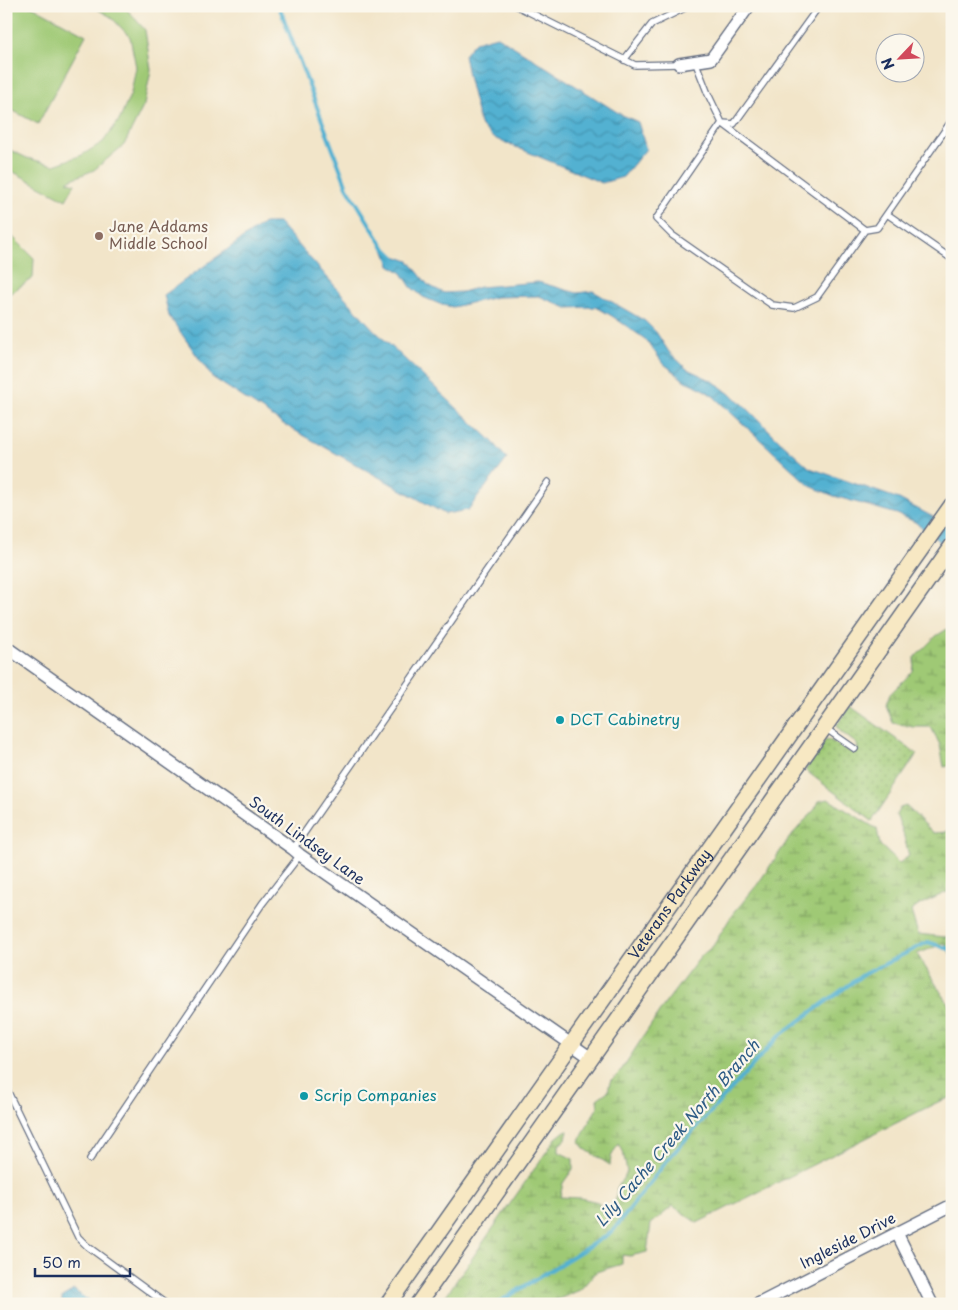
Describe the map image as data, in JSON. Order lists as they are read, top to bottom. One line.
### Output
{"streets":{"main road":["Veterans Parkway"],"street":["South Lindsey Lane","Ingleside Drive"]},"crossings":[["South Lindsey Lane","Veterans Parkway"]],"water":["Lily Cache Creek North Branch"],"places":["Jane Addams Middle School","DCT Cabinetry","Scrip Companies"],"scale_bar":"50 m","north":"bottom left"}
